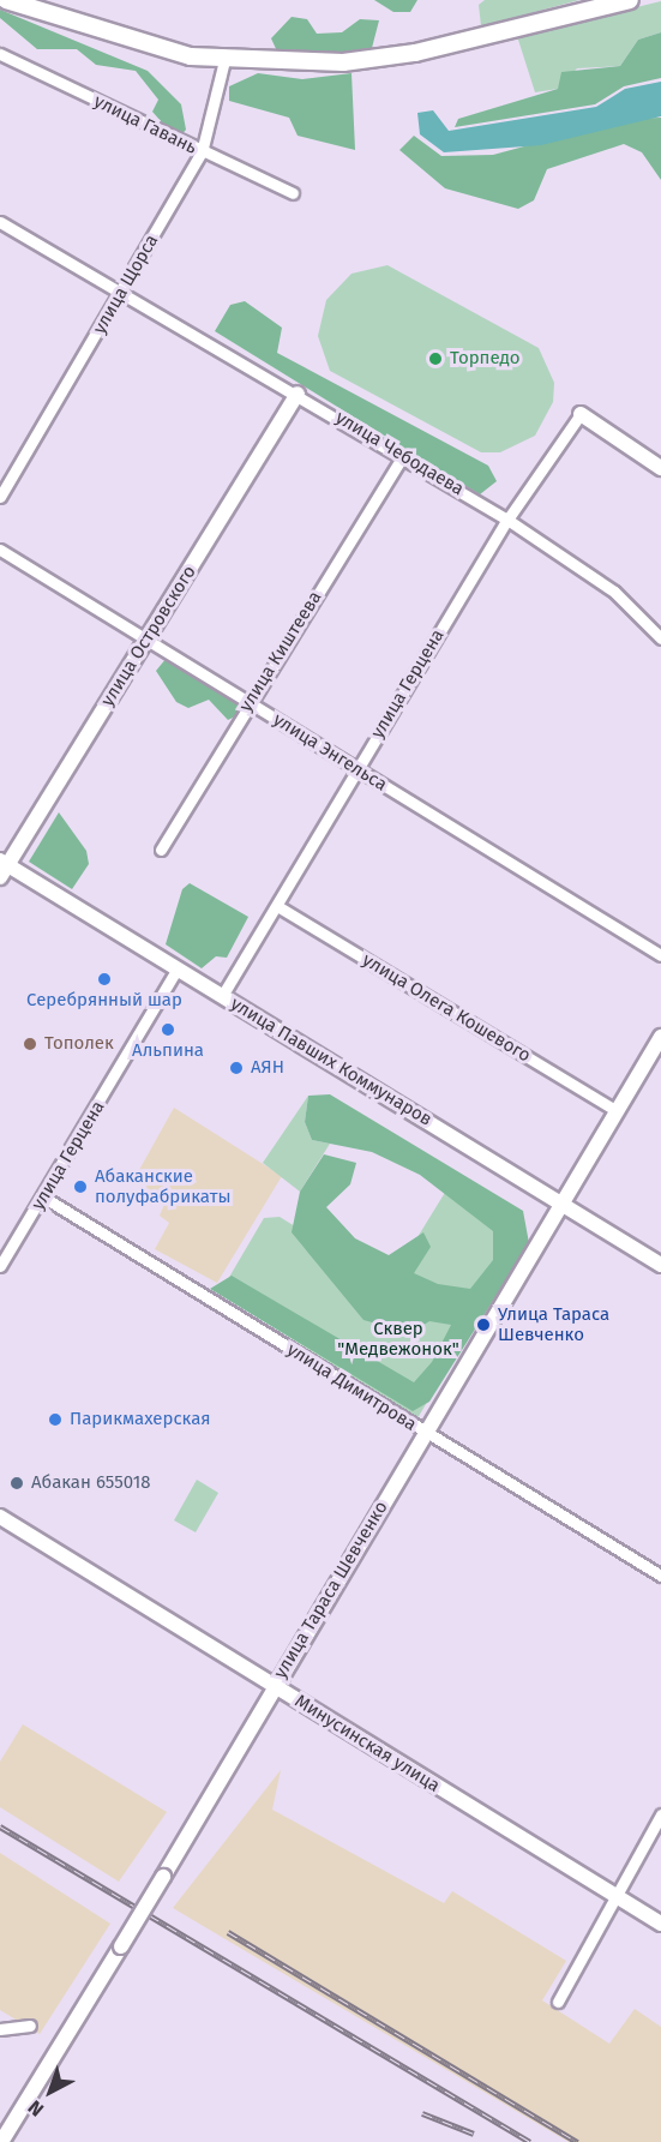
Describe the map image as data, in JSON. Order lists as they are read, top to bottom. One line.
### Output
{"streets":{"street":["улица Гавань","улица Щорса","улица Чебодаева","улица Островского","улица Киштеева","улица Герцена","улица Энгельса","улица Олега Кошевого","улица Павших Коммунаров","улица Димитрова","улица Тараса Шевченко","Минусинская улица"]},"crossings":[["улица Гавань","улица Щорса"],["улица Щорса","улица Чебодаева"],["улица Чебодаева","улица Островского"],["улица Чебодаева","улица Киштеева"],["улица Чебодаева","улица Герцена"],["улица Островского","улица Энгельса"],["улица Островского","улица Павших Коммунаров"],["улица Киштеева","улица Энгельса"],["улица Герцена","улица Энгельса"],["улица Герцена","улица Олега Кошевого"],["улица Герцена","улица Павших Коммунаров"],["улица Герцена","улица Димитрова"],["улица Олега Кошевого","улица Тараса Шевченко"],["улица Павших Коммунаров","улица Тараса Шевченко"],["улица Димитрова","улица Тараса Шевченко"],["улица Тараса Шевченко","Минусинская улица"]],"parks":["Сквер \"Медвежонок\""],"places":["Торпедо","Серебрянный шар","Альпина","Тополек","АЯН","Абаканские полуфабрикаты","Улица Тараса Шевченко","Парикмахерская","Абакан 655018"],"north":"bottom left"}
